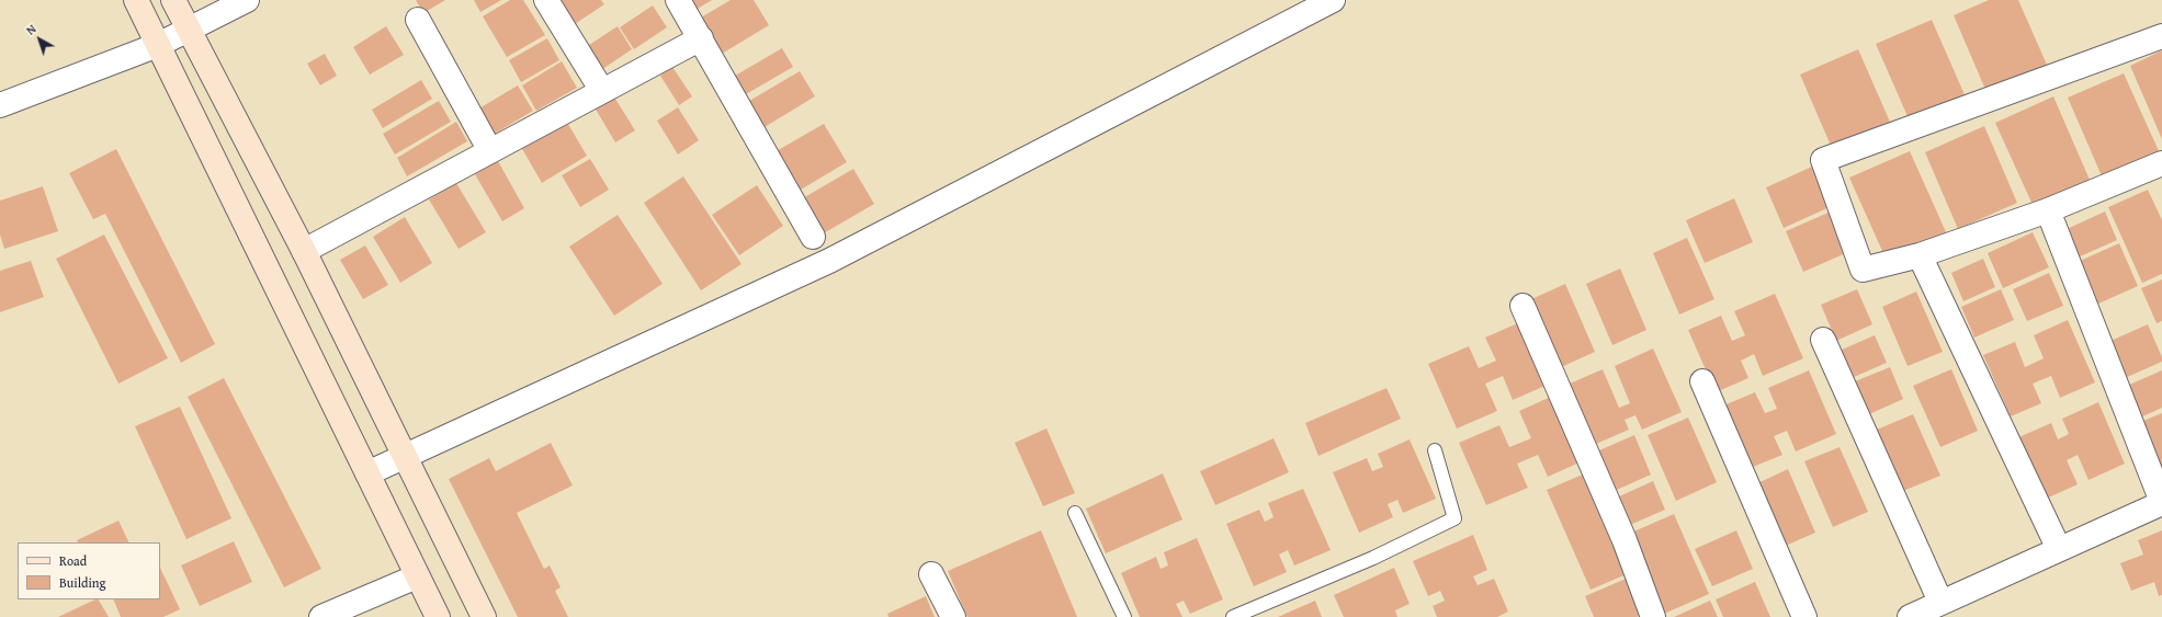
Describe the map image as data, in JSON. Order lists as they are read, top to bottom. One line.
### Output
{"legend":["Road","Building"],"north":"top left"}
